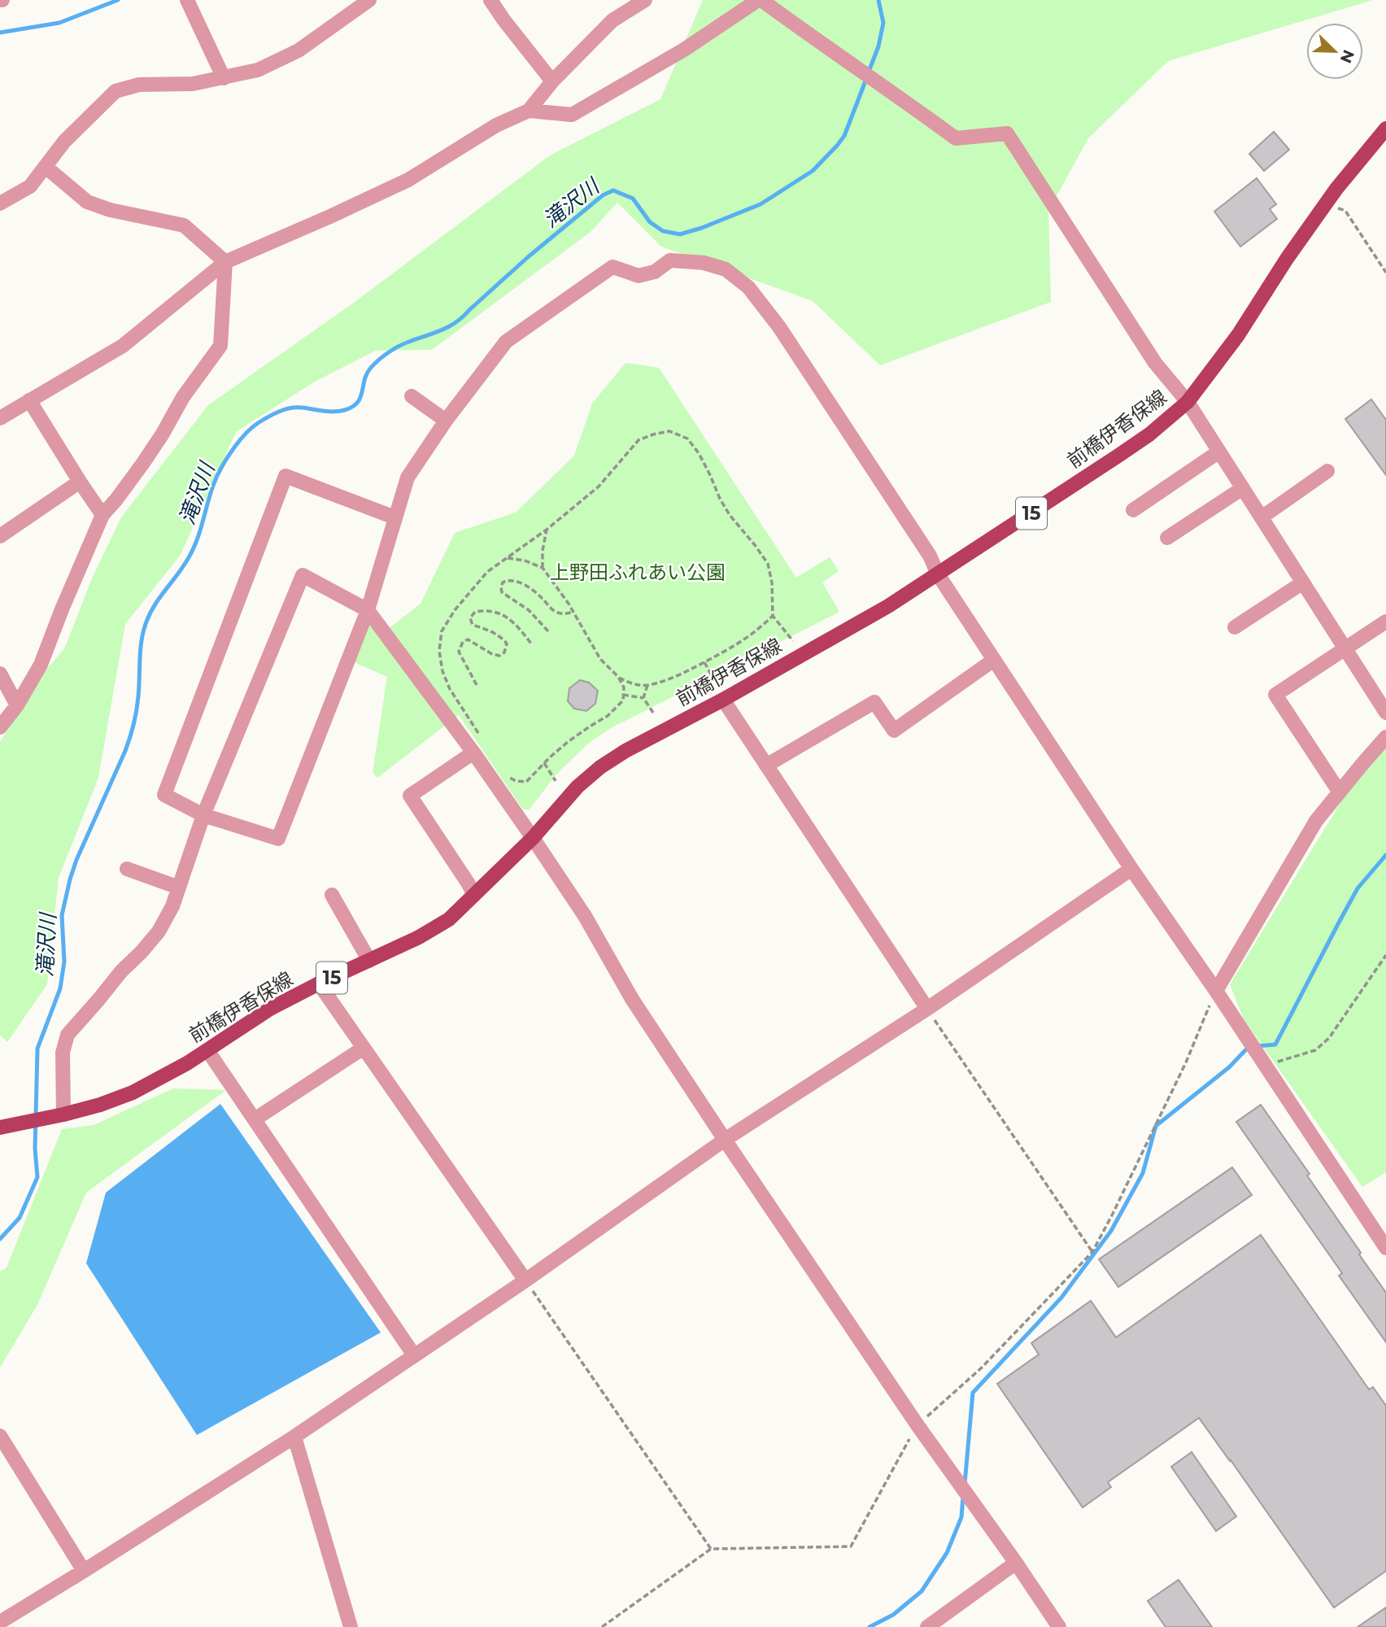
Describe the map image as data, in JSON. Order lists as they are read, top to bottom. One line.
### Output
{"streets":{"main road":["前橋伊香保線","15"]},"water":["滝沢川"],"parks":["上野田ふれあい公園"],"north":"bottom right"}
